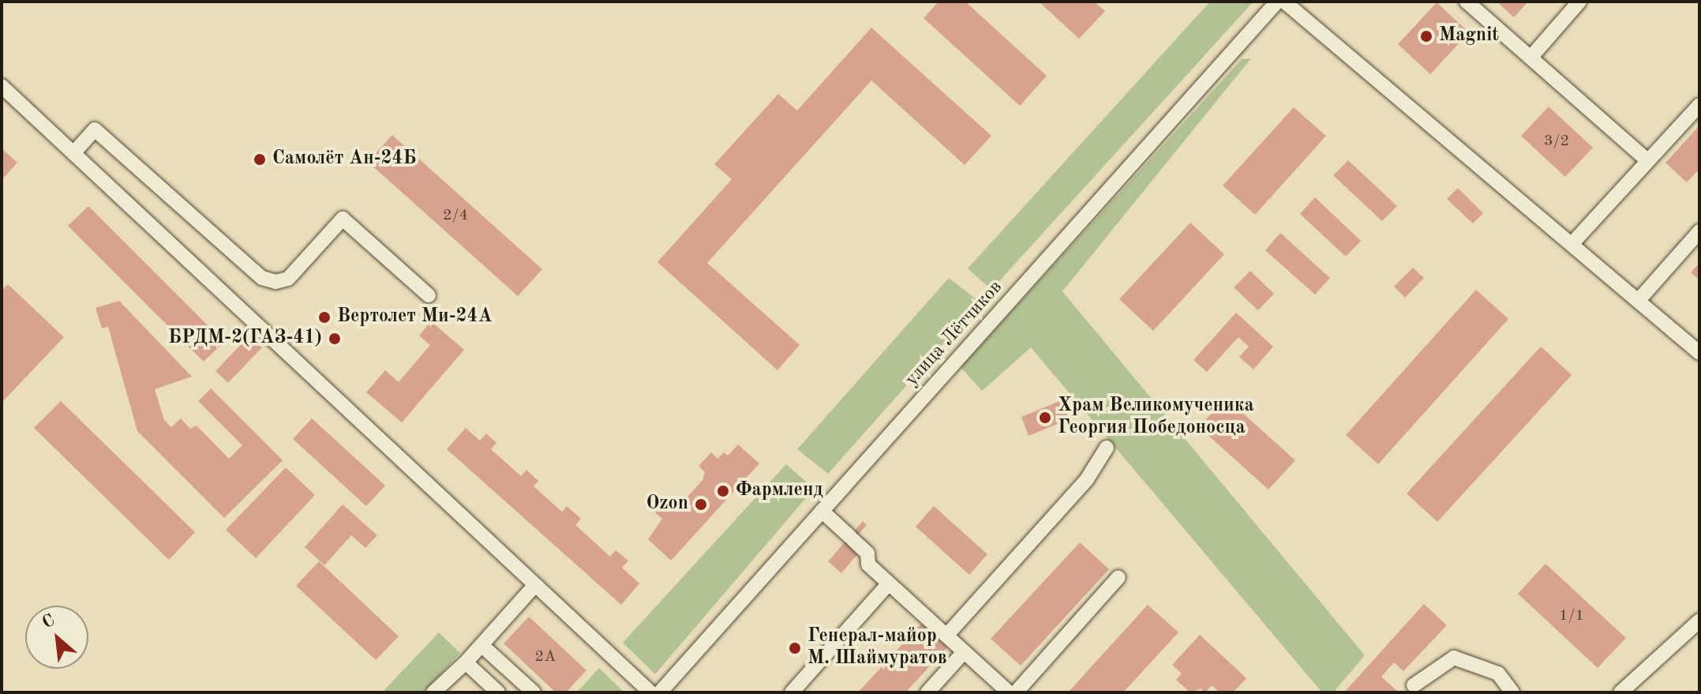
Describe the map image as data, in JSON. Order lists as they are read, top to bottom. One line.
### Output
{"streets":{"street":["улица Лётчиков"]},"places":["Magnit","Самолёт Ан-24Б","Вертолет Ми-24А","БРДМ-2(ГАЗ-41)","Храм Великомученика Георгия Победоносца","Фармленд","Ozon","Генерал-майор М. Шаймуратов"],"house_numbers":["3/2","2/4","1/1","2А"],"north":"top left"}
